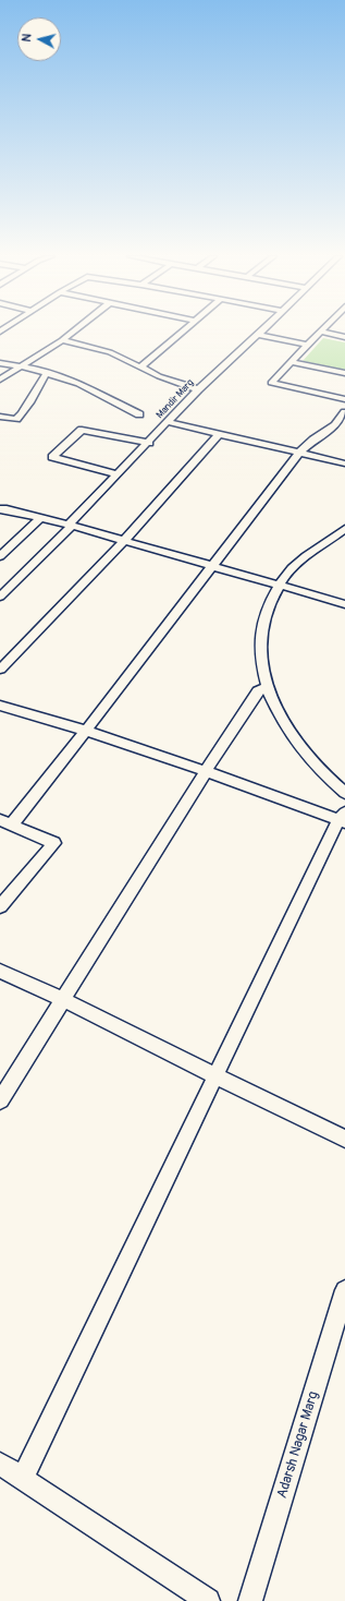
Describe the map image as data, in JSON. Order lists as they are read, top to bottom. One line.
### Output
{"streets":{"street":["Mandir Marg","Adarsh Nagar Marg"]},"north":"left"}
